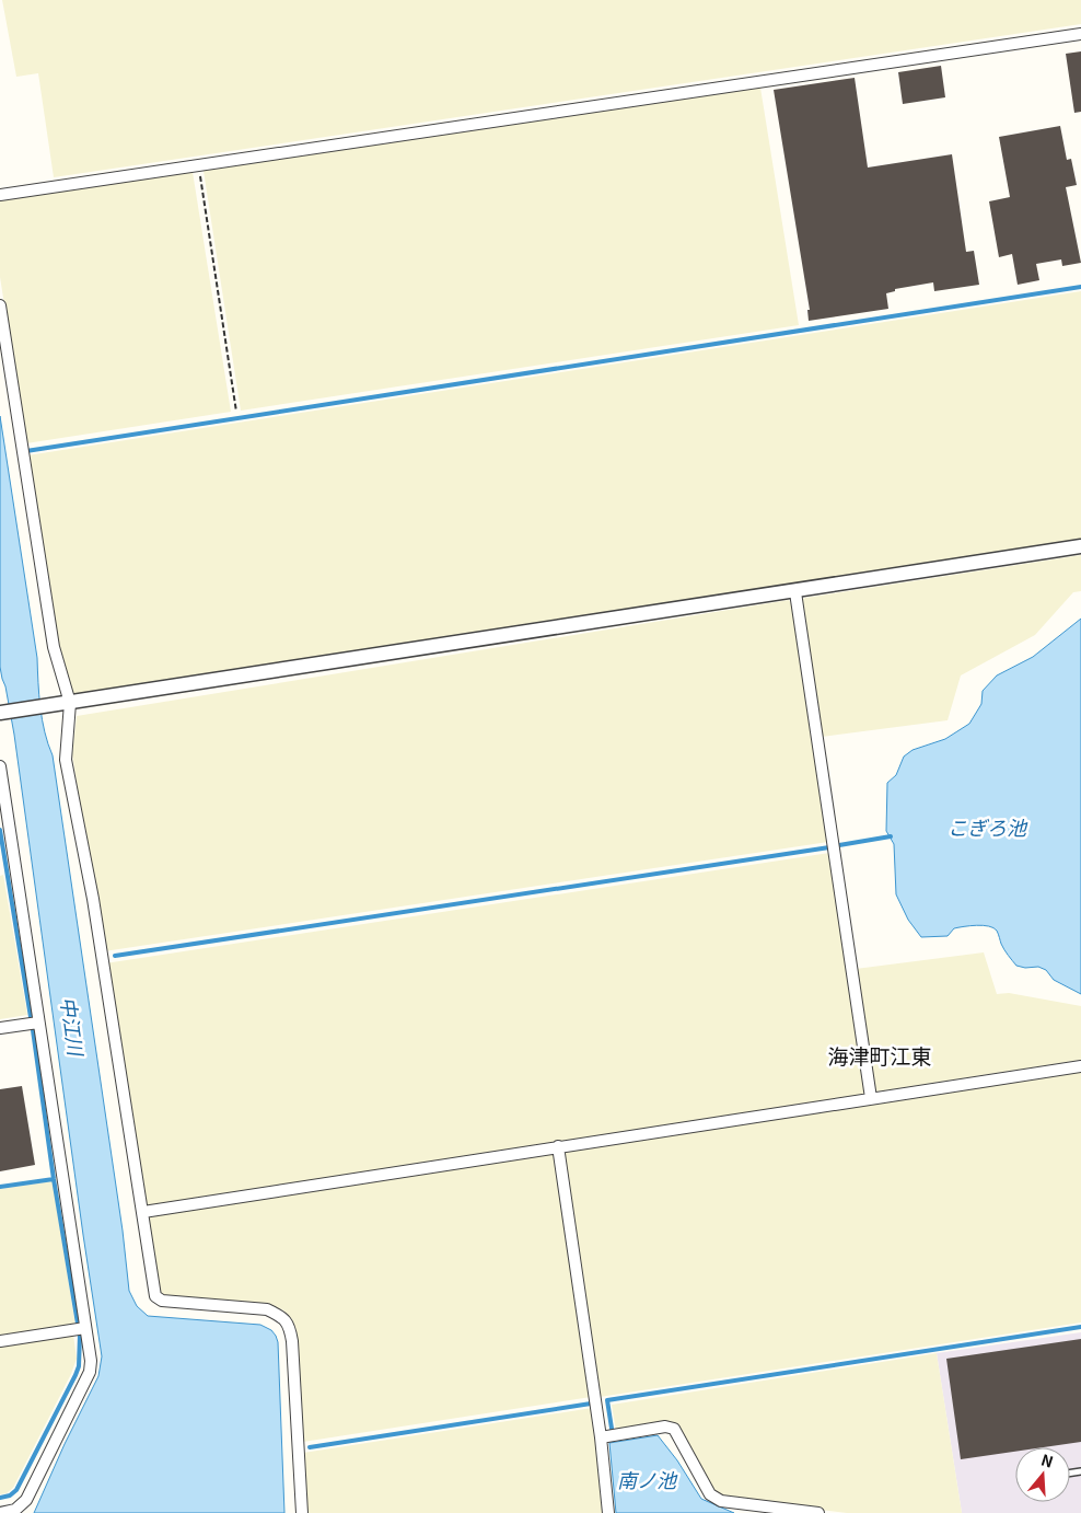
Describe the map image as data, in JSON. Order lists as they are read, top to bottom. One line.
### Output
{"districts":["海津町江東"],"water":["こぎろ池","中江川","南ノ池"],"north":"top"}
